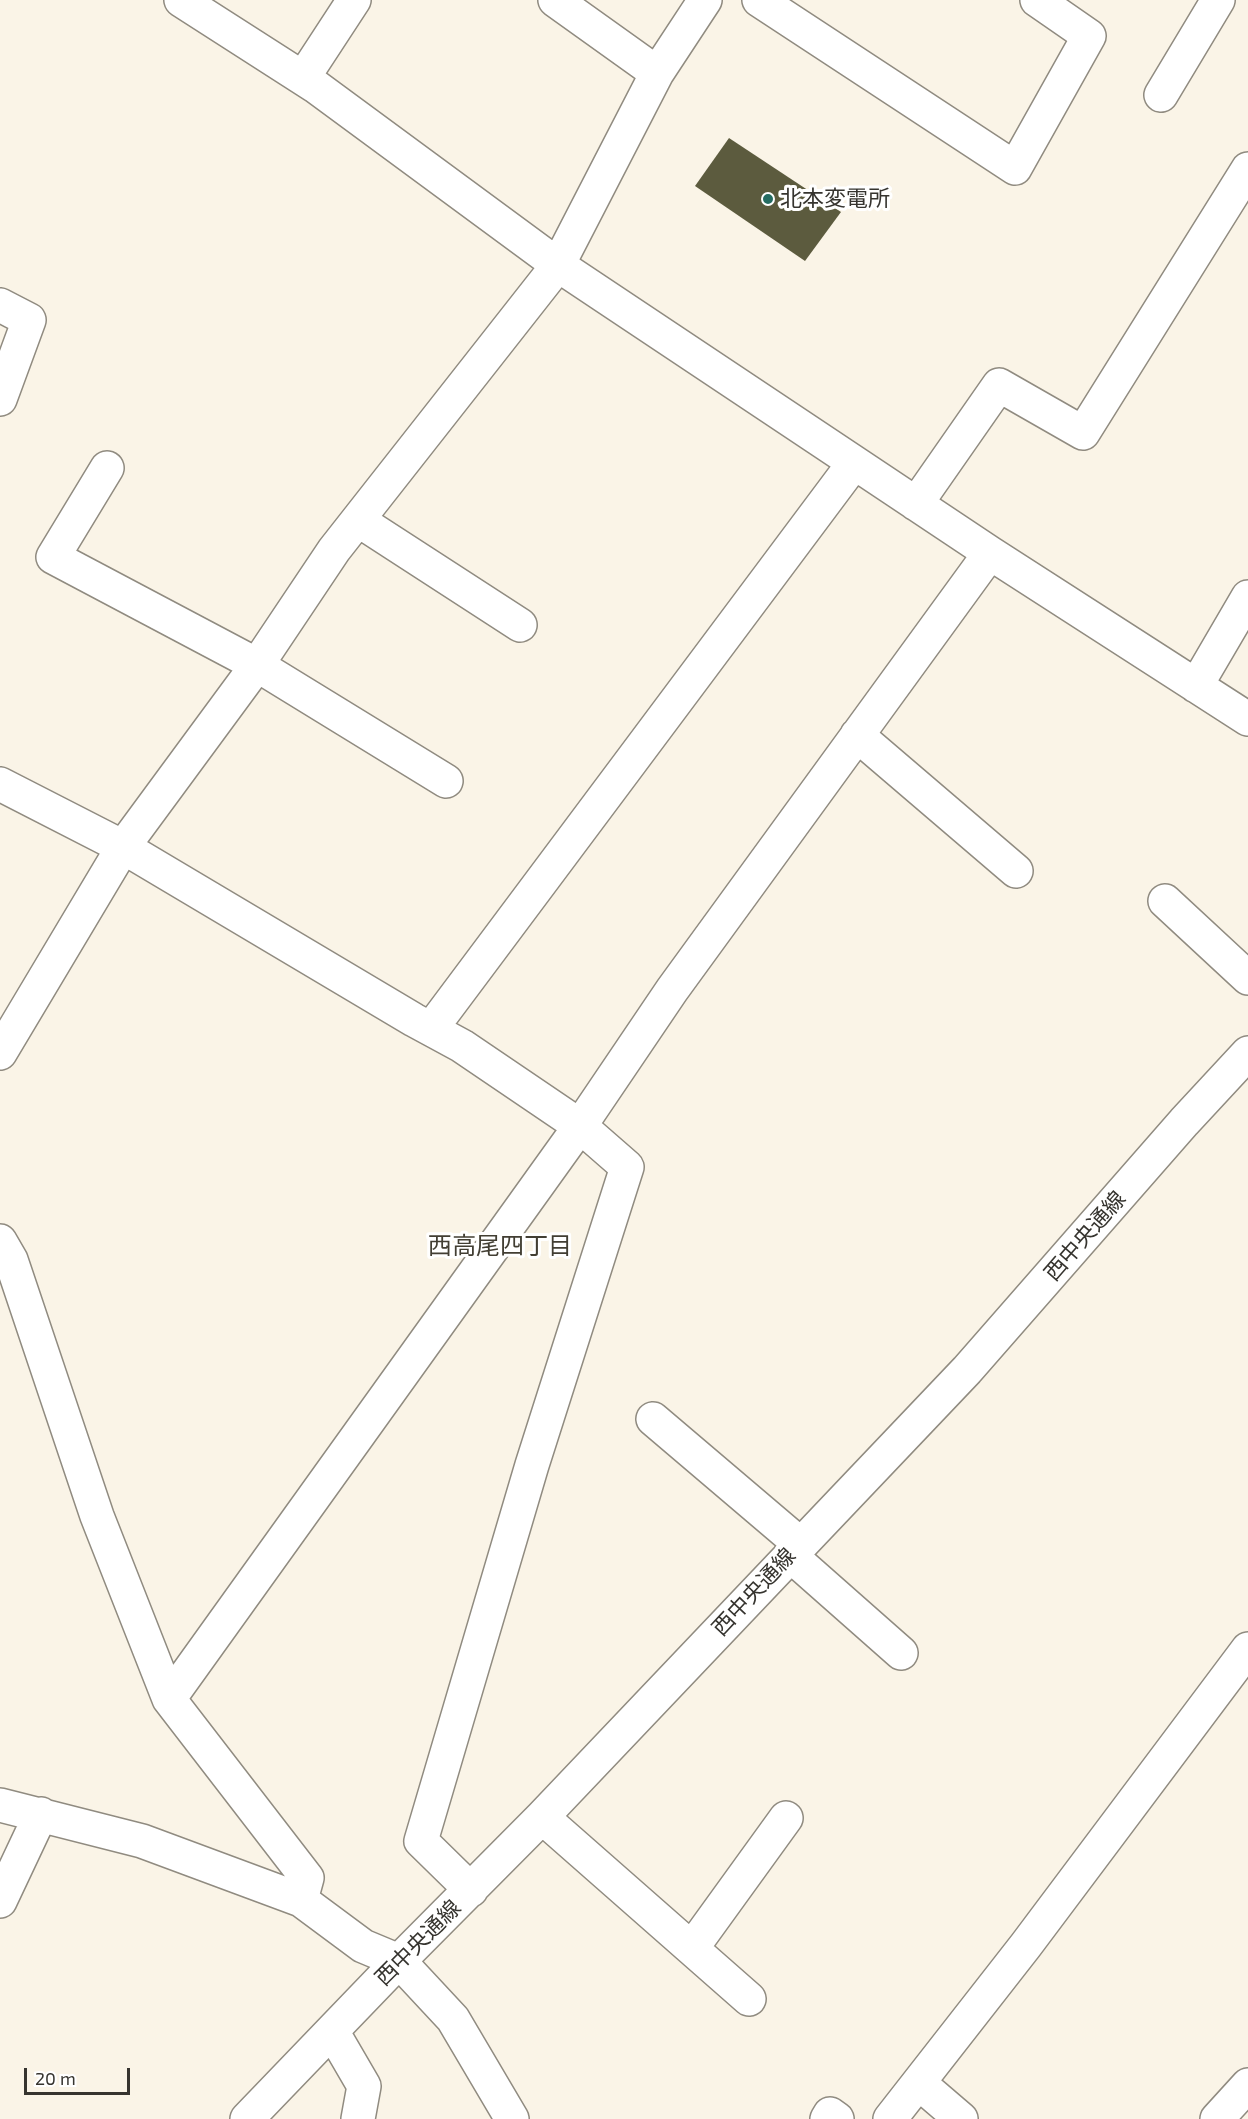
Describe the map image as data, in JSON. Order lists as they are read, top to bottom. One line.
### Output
{"streets":{"street":["西中央通線"]},"districts":["西高尾四丁目"],"places":["北本変電所"],"scale_bar":"20 m"}
